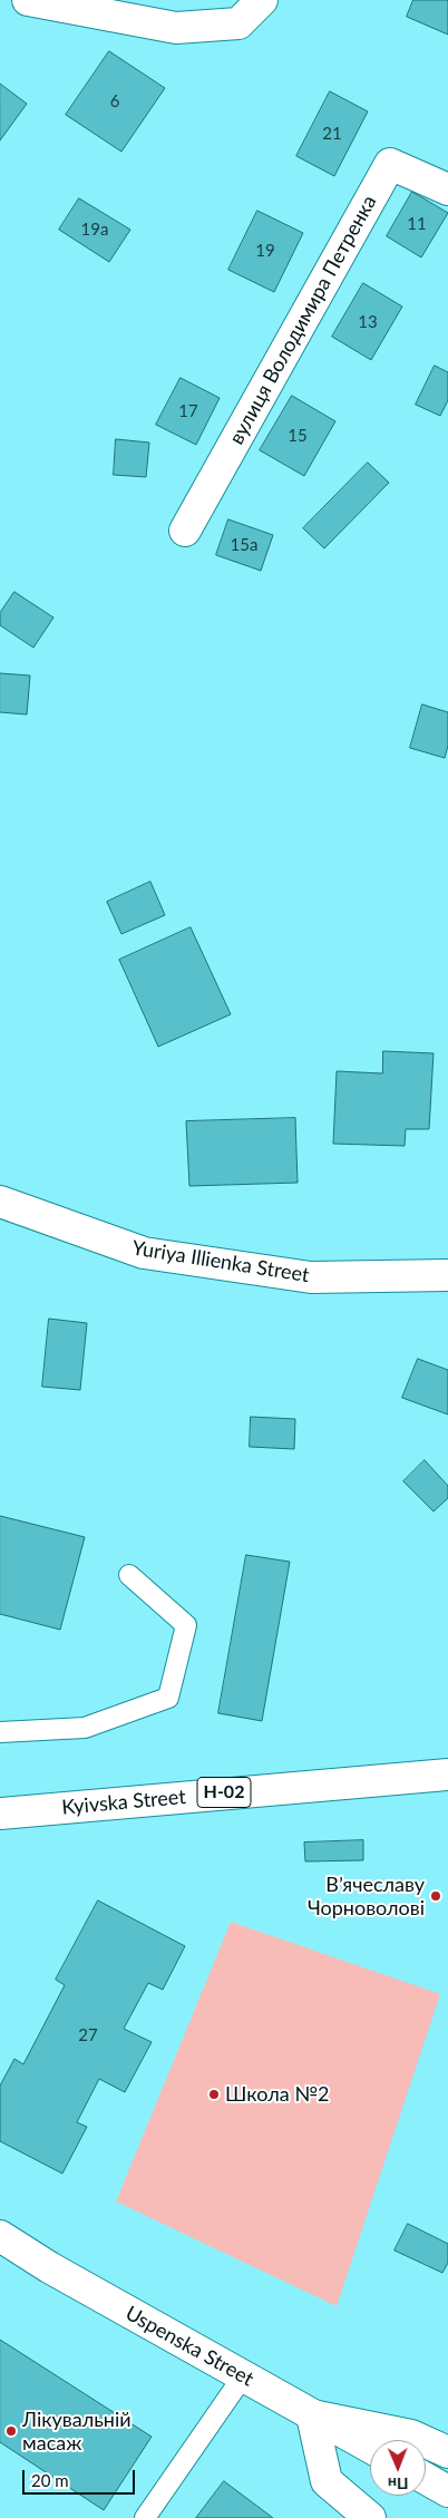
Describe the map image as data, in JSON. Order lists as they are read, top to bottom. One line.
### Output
{"streets":{"street":["вулиця Володимира Петренка","Yuriya Illienka Street","Н-02","Kyivska Street","Uspenska Street"]},"places":["В’ячеславу Чорноволові","Школа №2","Лікувальній масаж"],"house_numbers":["6","21","11","19а","19","13","17","15","15а","27"],"scale_bar":"20 m","north":"bottom"}
